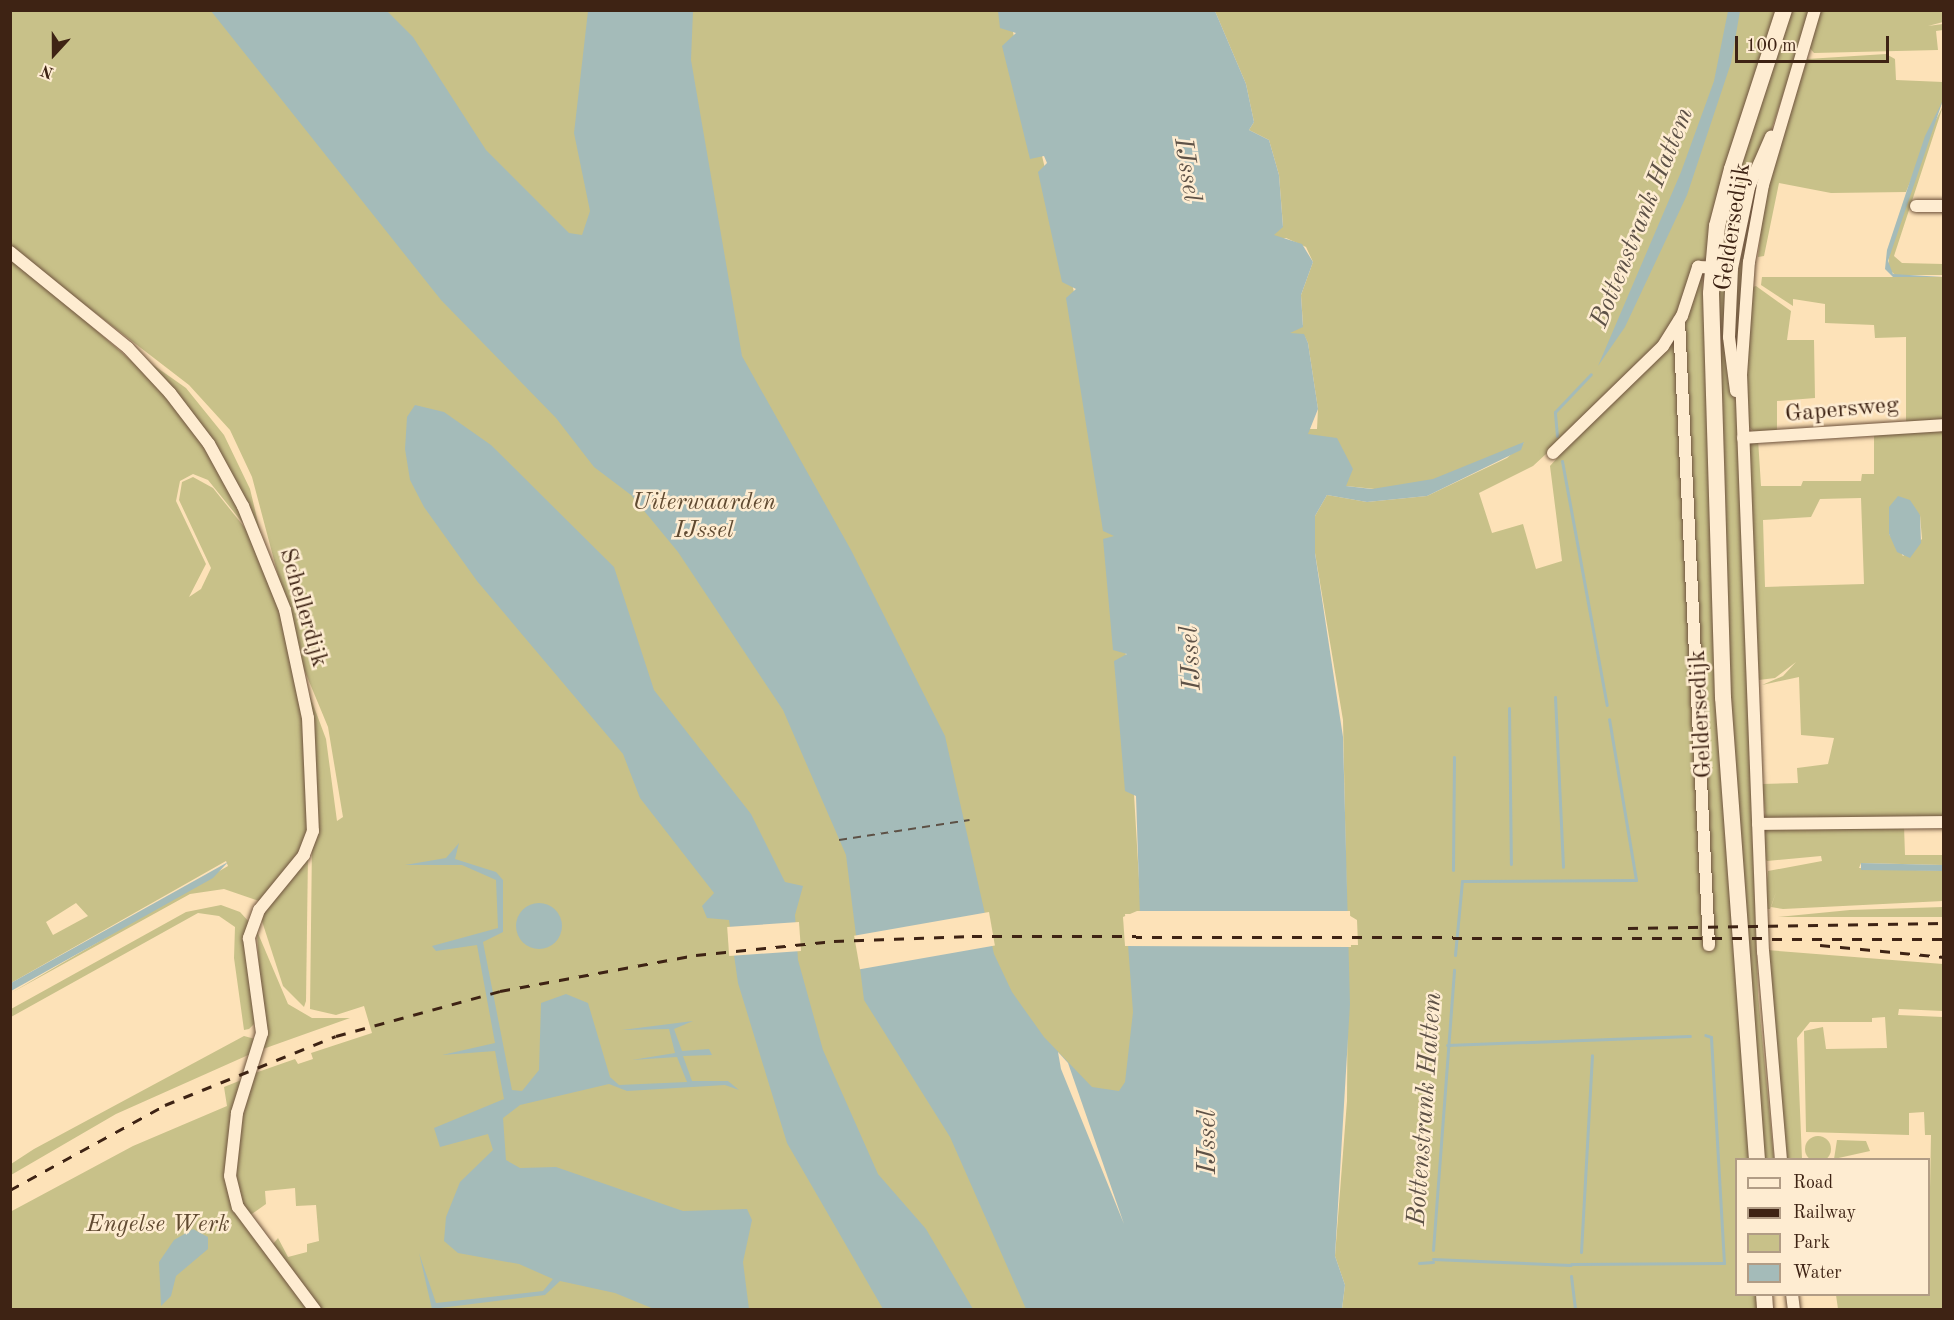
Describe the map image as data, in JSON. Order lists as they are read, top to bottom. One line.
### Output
{"streets":{"main road":["Geldersedijk"],"street":["Gapersweg","Schellerdijk"]},"crossings":[["Geldersedijk","Gapersweg"]],"water":["IJssel","Bottenstrank Hattem"],"parks":["Uiterwaarden IJssel","Engelse Werk"],"legend":["Road","Railway","Park","Water"],"scale_bar":"100 m","north":"bottom"}
